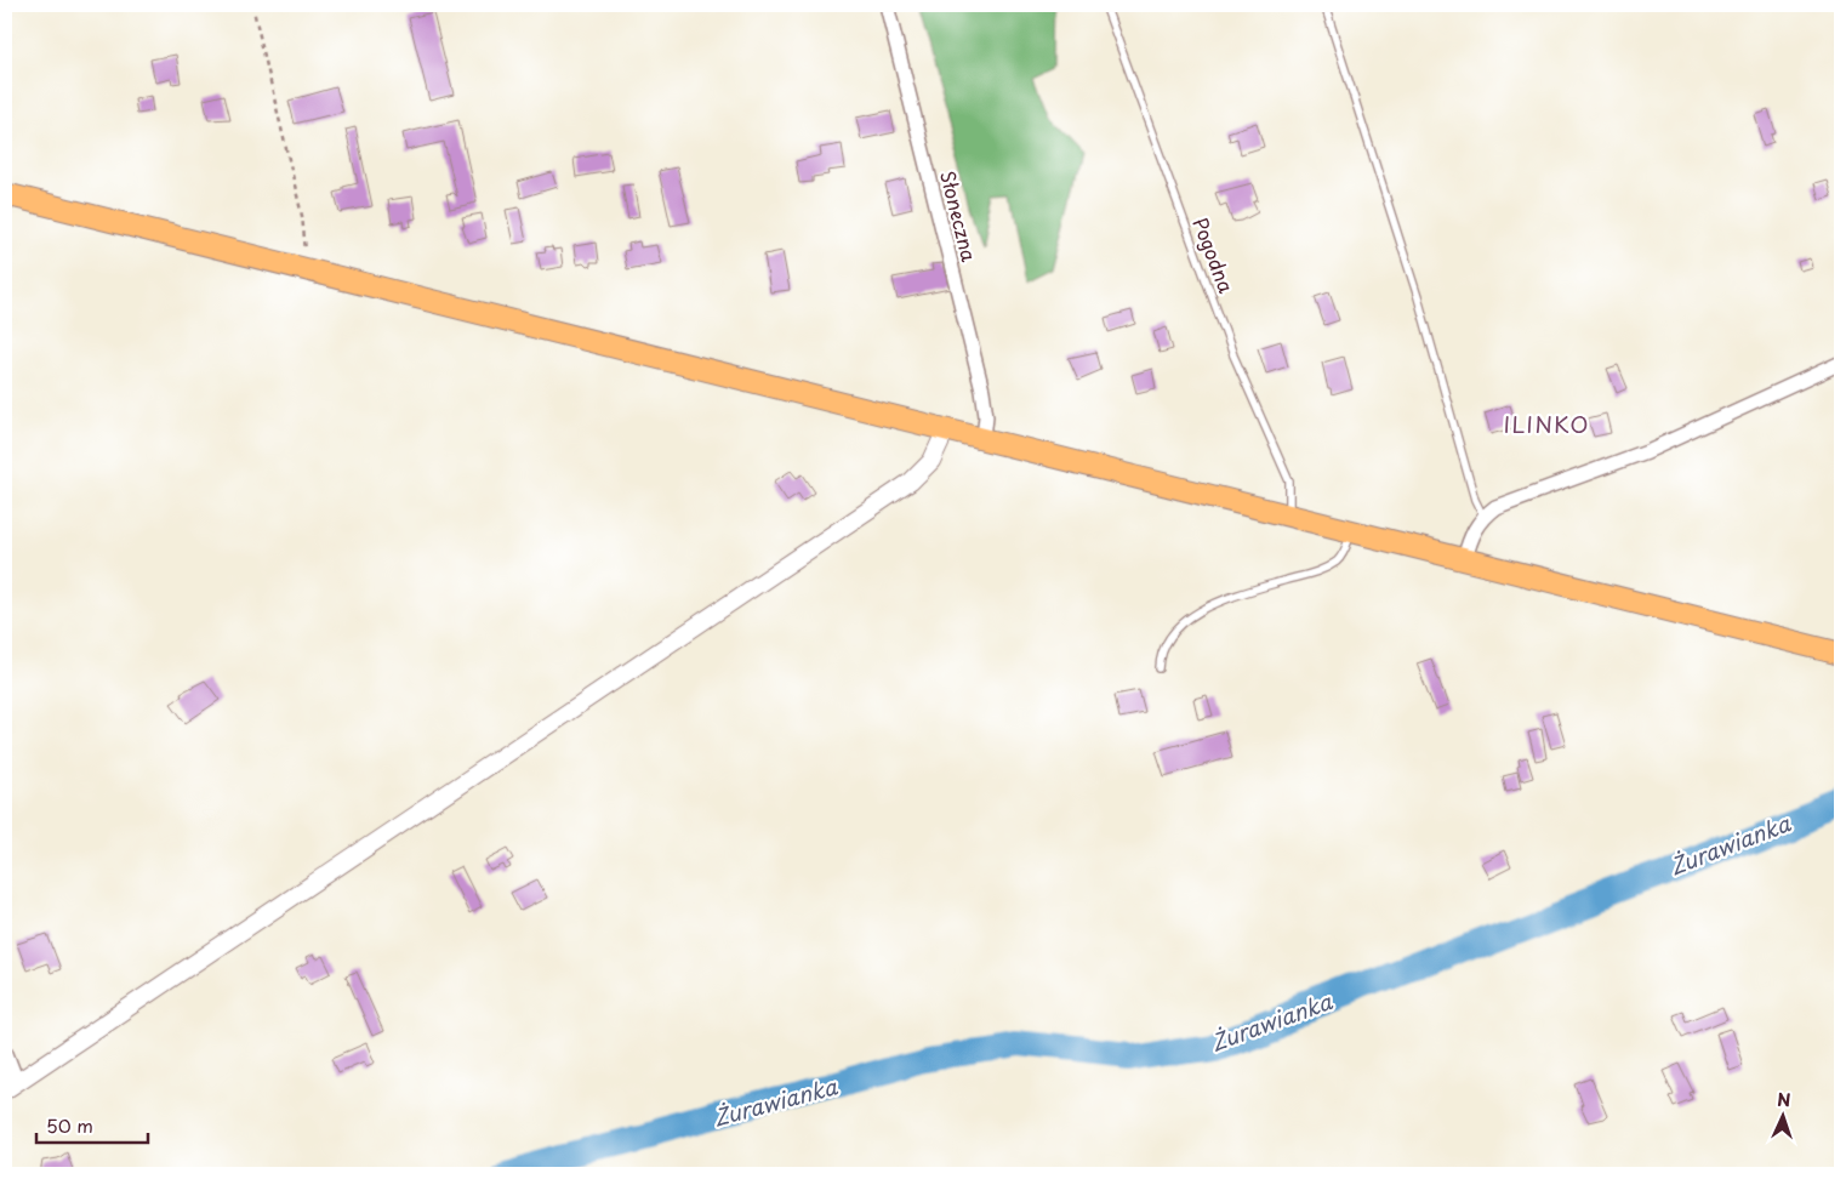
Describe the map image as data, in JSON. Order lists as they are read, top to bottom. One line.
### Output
{"streets":{"street":["Słoneczna"],"lane":["Pogodna"]},"districts":["ILINKO"],"water":["Żurawianka"],"scale_bar":"50 m","north":"top"}
